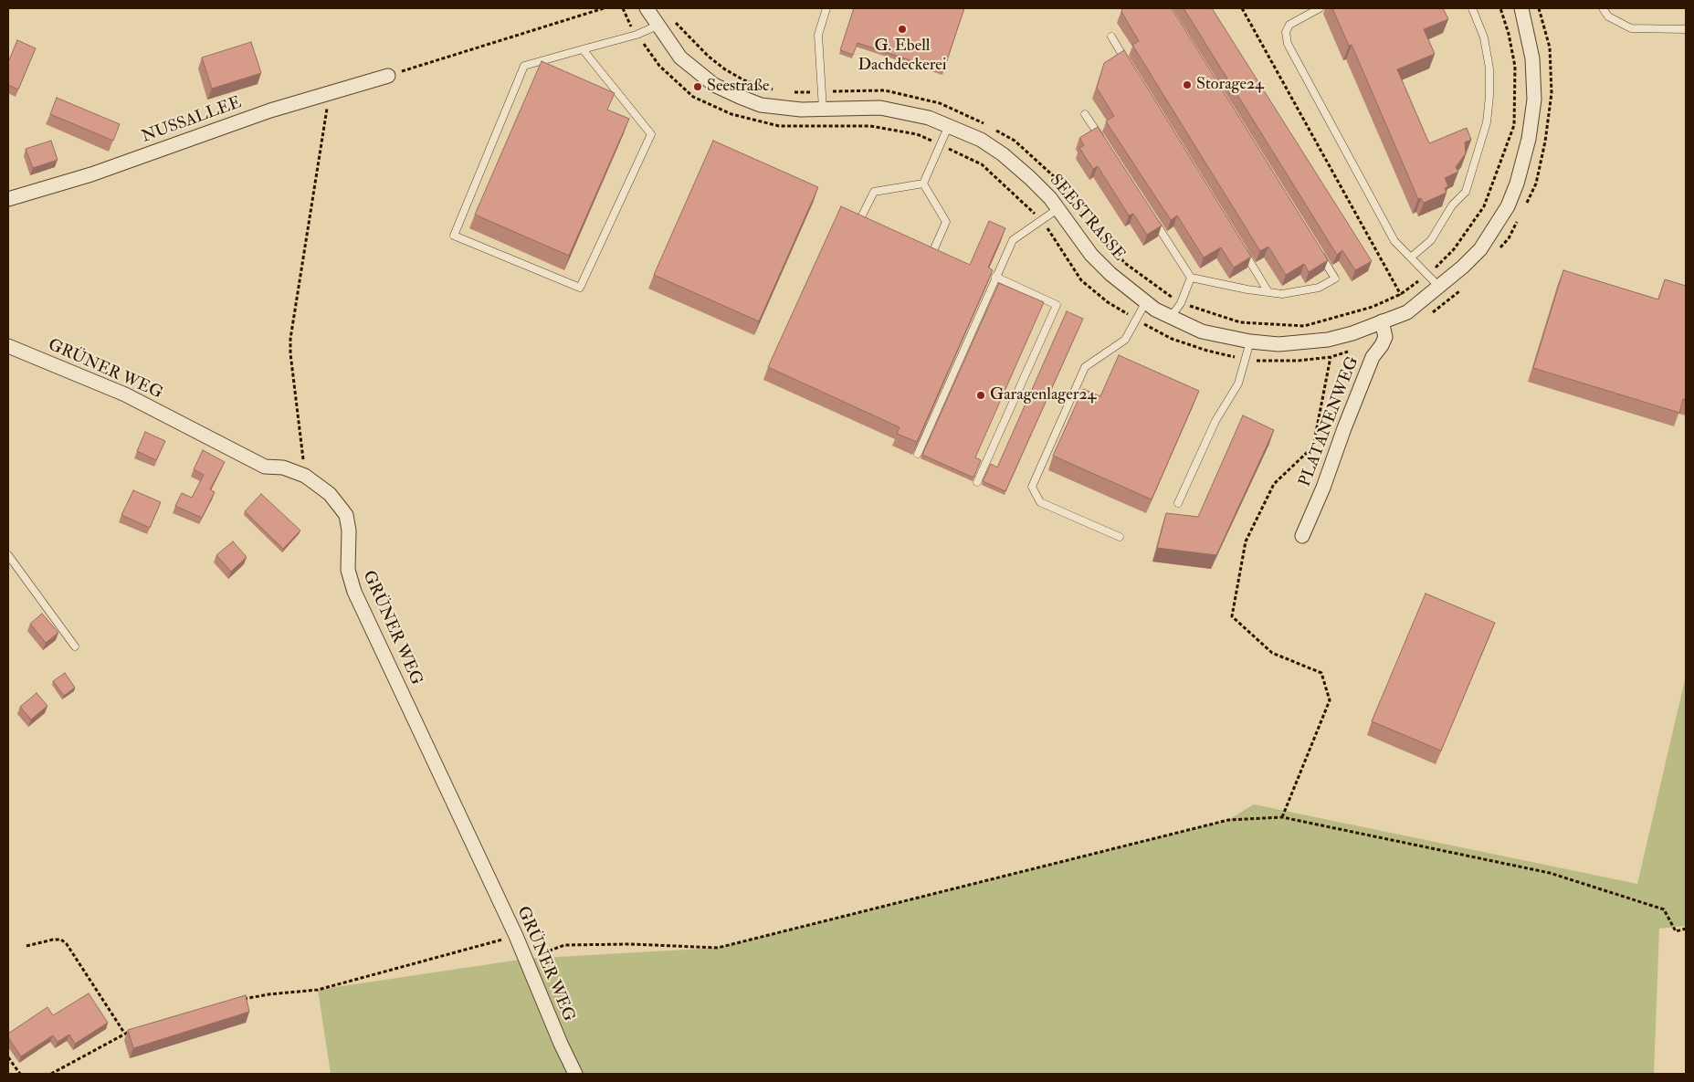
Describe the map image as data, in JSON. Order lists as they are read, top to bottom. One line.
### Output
{"streets":{"street":["NUSSALLEE","SEESTRASSE","GRÜNER WEG","PLATANENWEG"]},"crossings":[["SEESTRASSE","PLATANENWEG"]],"places":["G. Ebell Dachdeckerei","Storage24","Seestraße","Garagenlager24"]}
